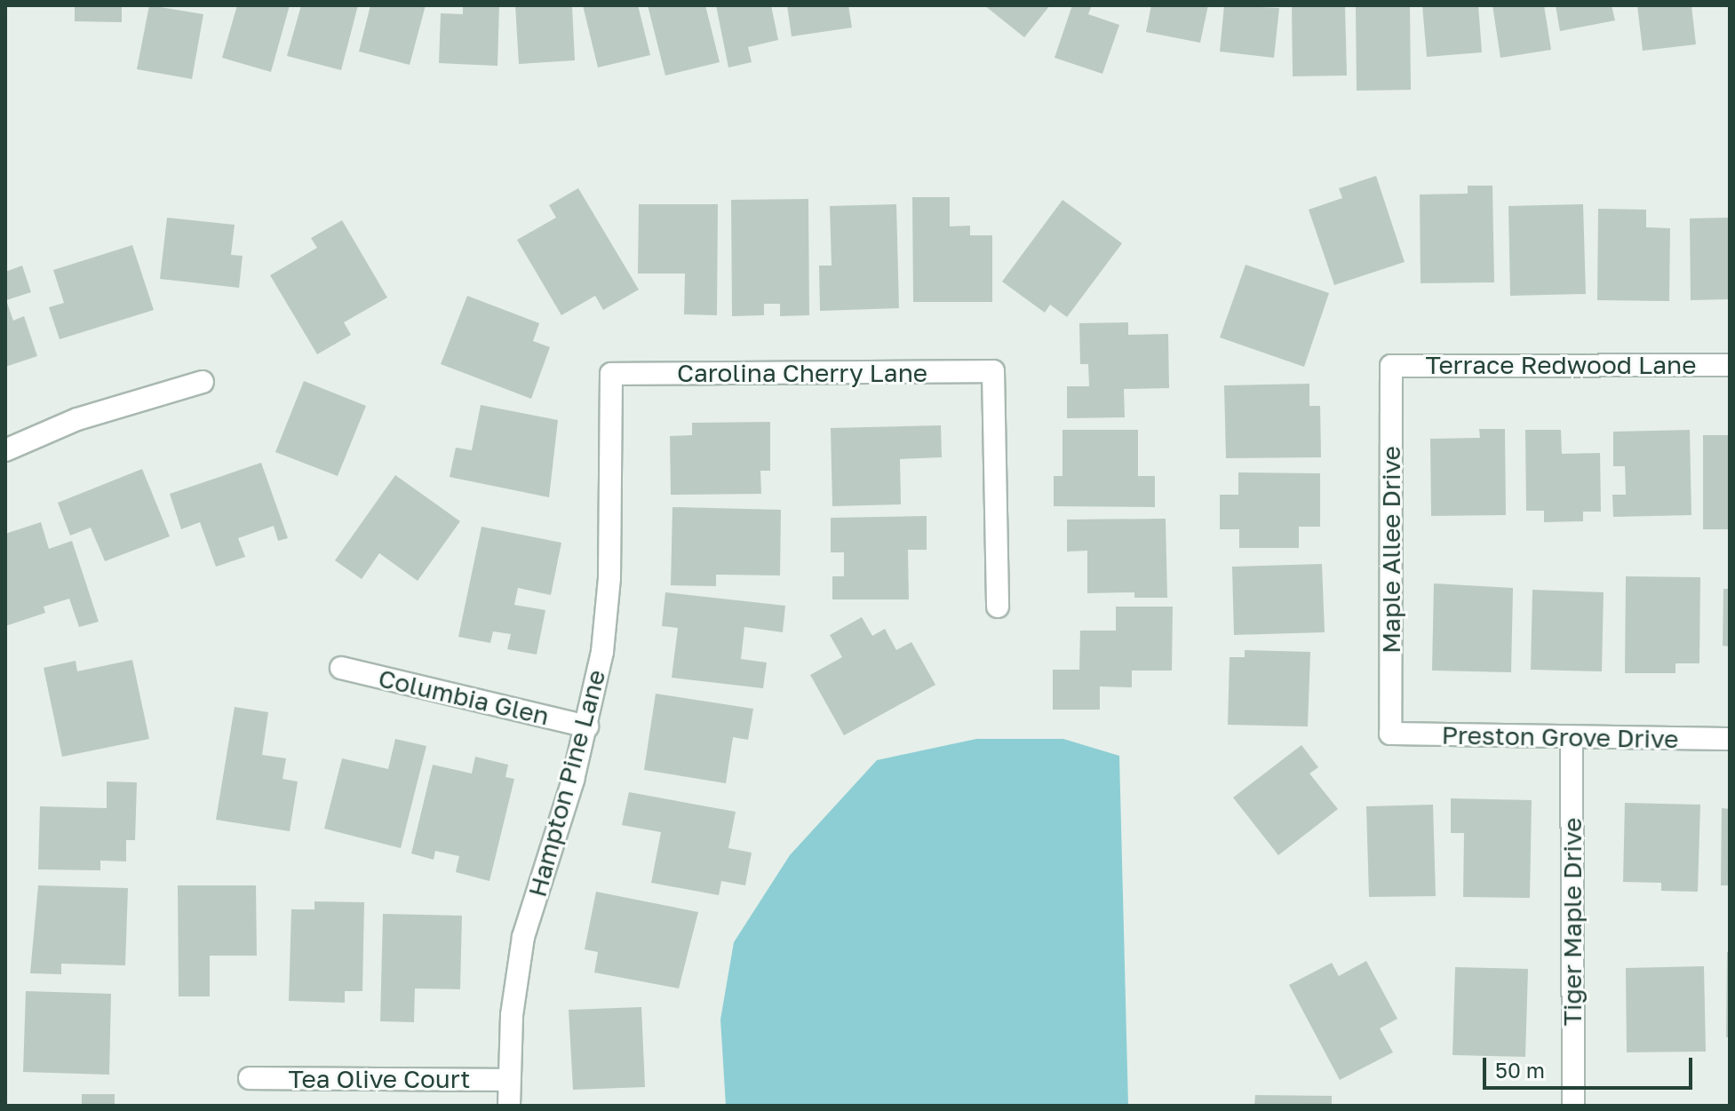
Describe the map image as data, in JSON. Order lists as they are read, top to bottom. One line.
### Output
{"streets":{"street":["Terrace Redwood Lane","Carolina Cherry Lane","Maple Allee Drive","Columbia Glen","Preston Grove Drive","Hampton Pine Lane","Tiger Maple Drive","Tea Olive Court"]},"crossings":[["Terrace Redwood Lane","Maple Allee Drive"],["Carolina Cherry Lane","Hampton Pine Lane"],["Maple Allee Drive","Preston Grove Drive"],["Columbia Glen","Hampton Pine Lane"],["Preston Grove Drive","Tiger Maple Drive"],["Hampton Pine Lane","Tea Olive Court"]],"scale_bar":"50 m"}
